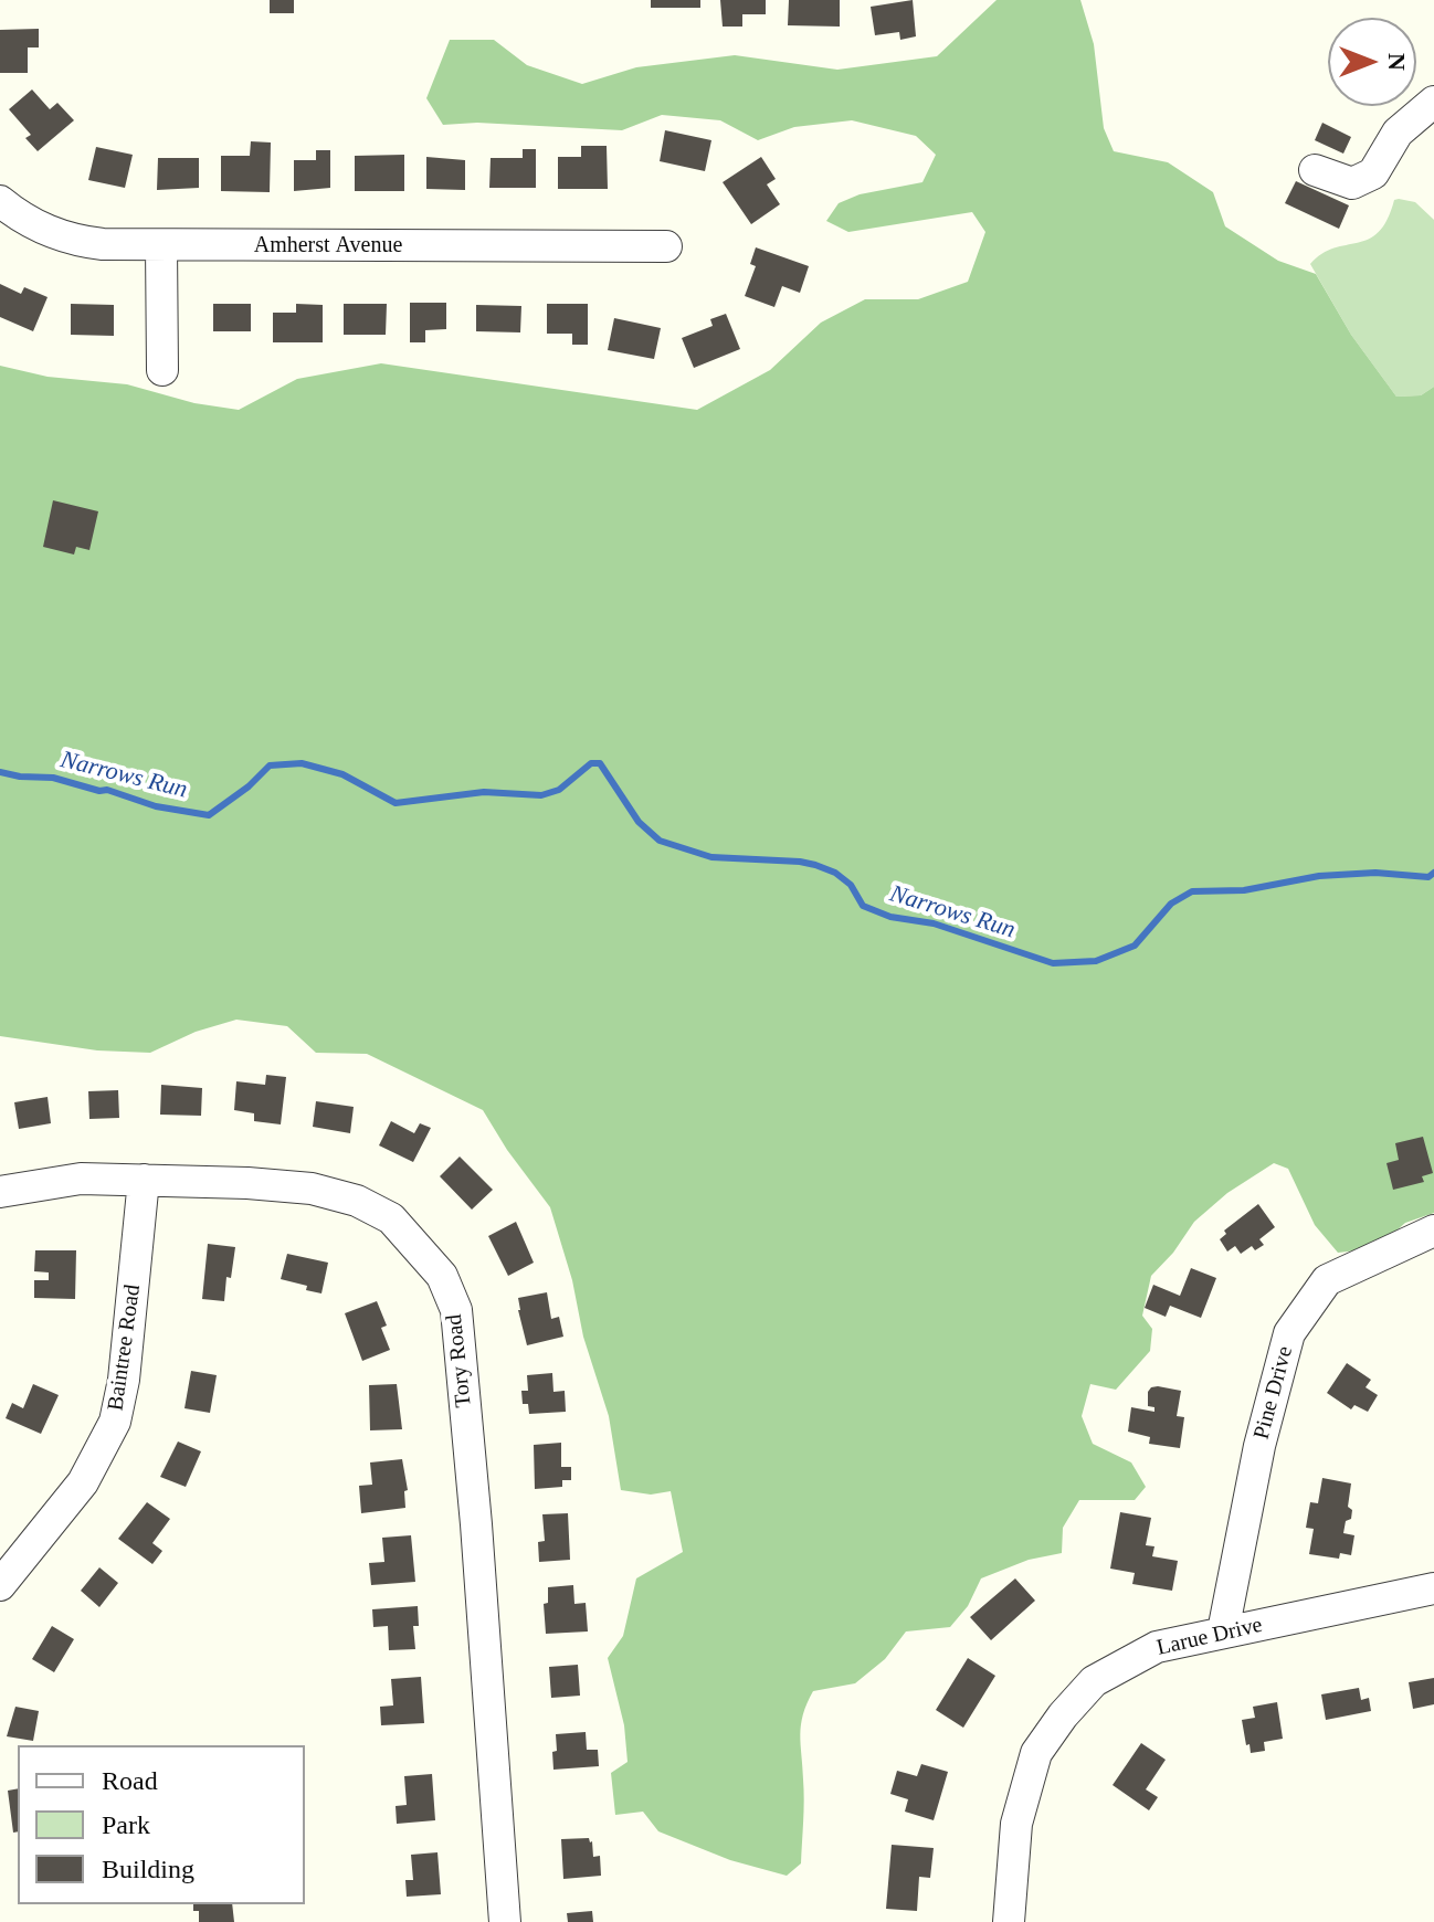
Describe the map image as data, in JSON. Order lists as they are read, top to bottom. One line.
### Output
{"streets":{"street":["Amherst Avenue","Baintree Road","Tory Road","Pine Drive","Larue Drive"]},"crossings":[["Baintree Road","Tory Road"],["Pine Drive","Larue Drive"]],"water":["Narrows Run"],"legend":["Road","Park","Building"],"north":"right"}
